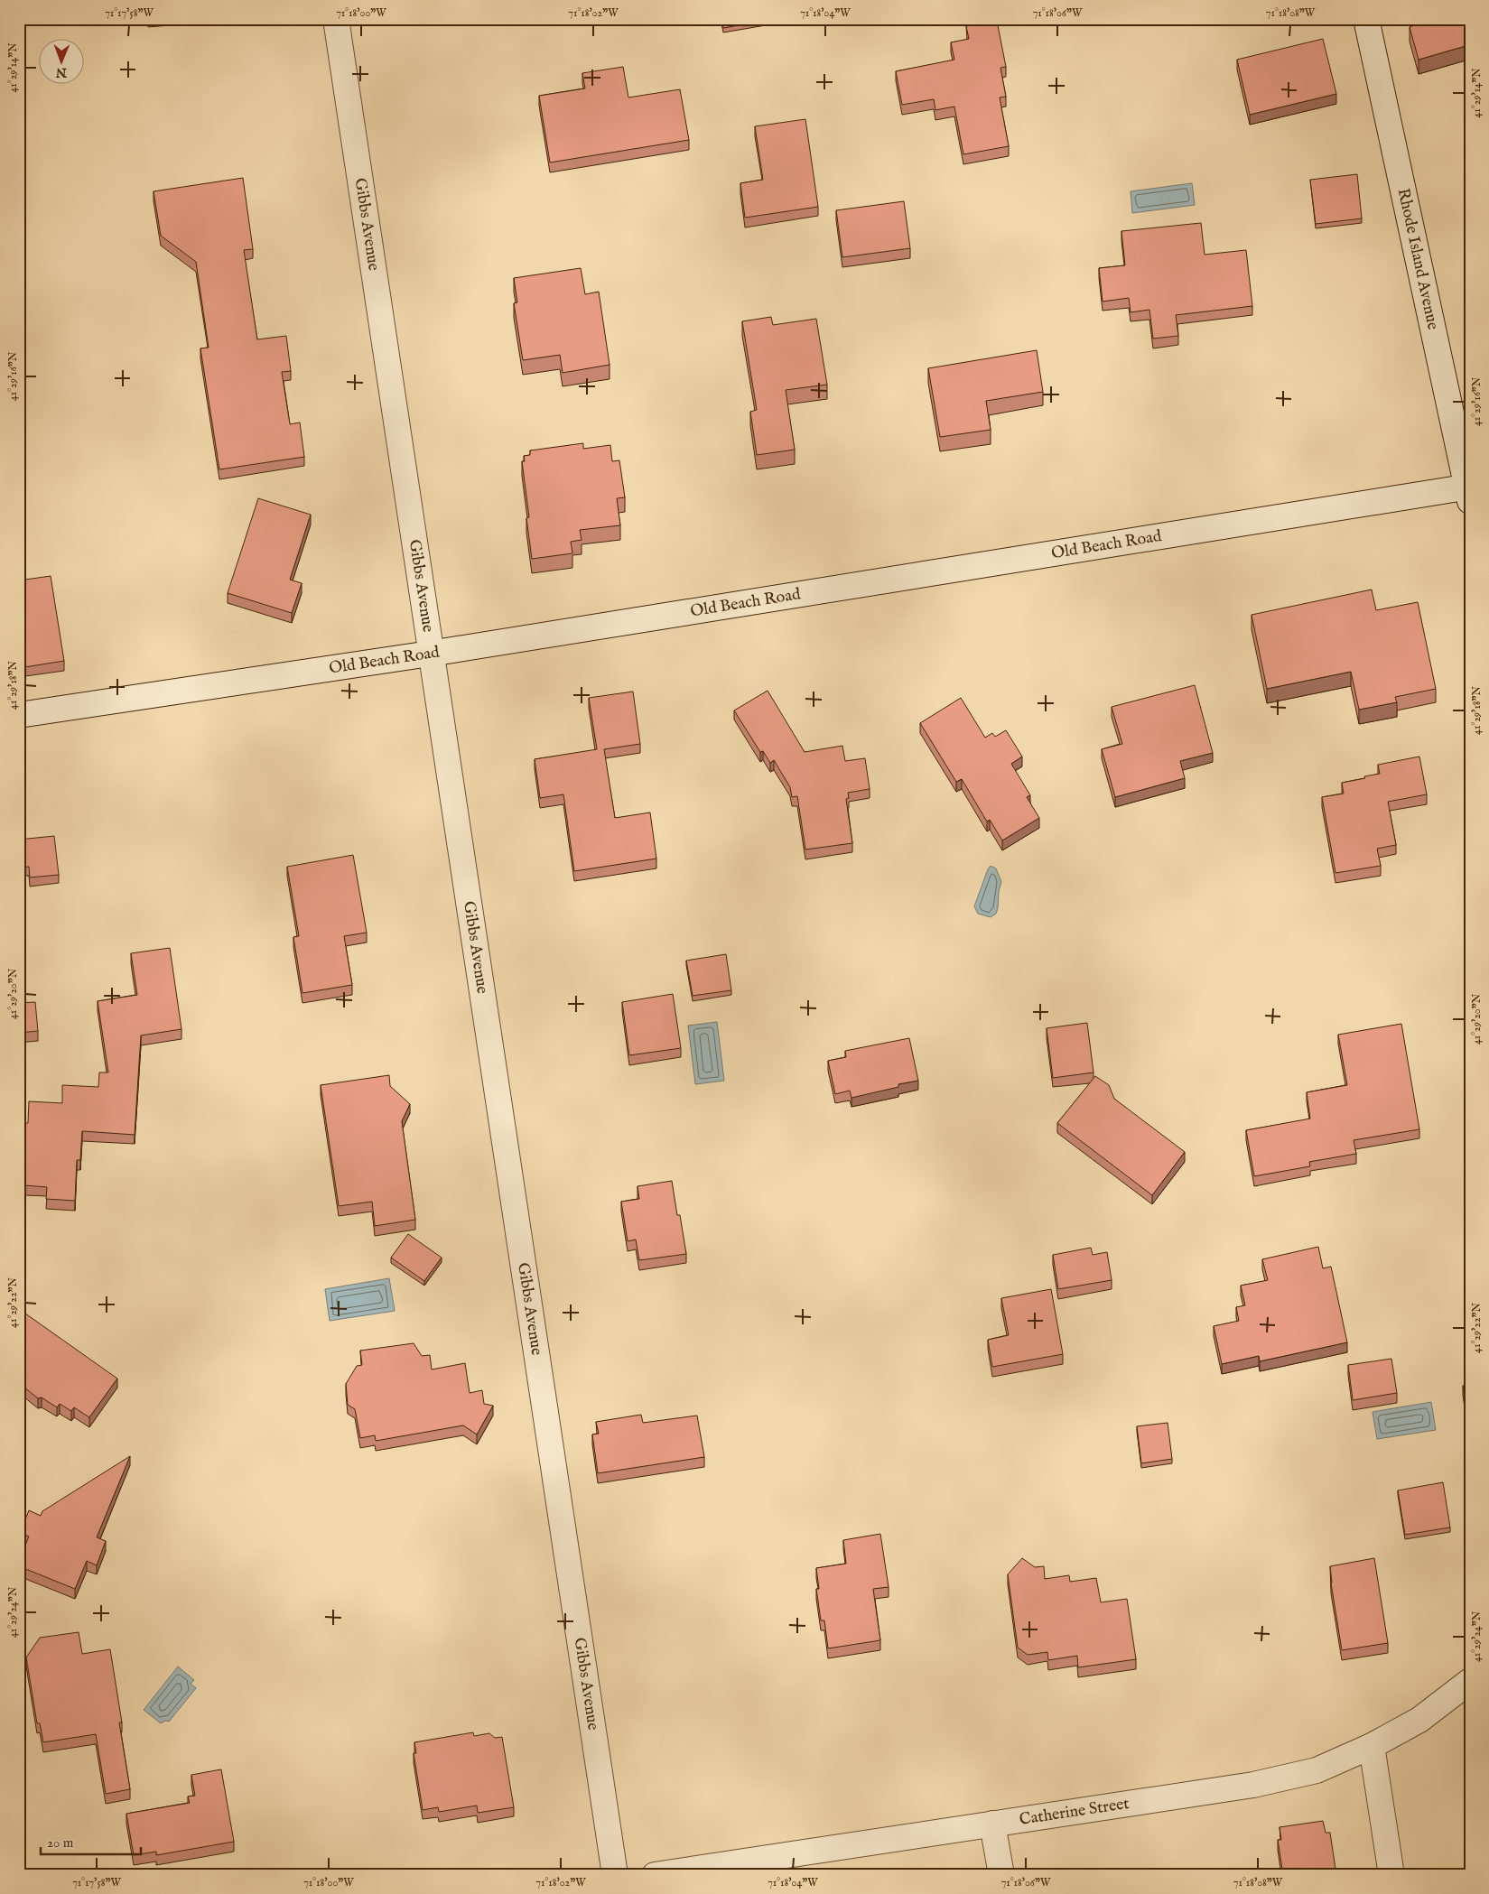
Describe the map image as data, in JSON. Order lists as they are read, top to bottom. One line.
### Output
{"streets":{"street":["Gibbs Avenue","Rhode Island Avenue","Old Beach Road","Catherine Street"]},"crossings":[["Gibbs Avenue","Old Beach Road"],["Rhode Island Avenue","Old Beach Road"]],"scale_bar":"20 m","north":"bottom","coordinates":["71°17'58\"W","71°18'00\"W","71°18'02\"W","71°18'04\"W","71°18'06\"W","71°18'08\"W","41°29'14\"N","41°29'16\"N","41°29'18\"N","41°29'20\"N","41°29'22\"N","41°29'24\"N"]}
